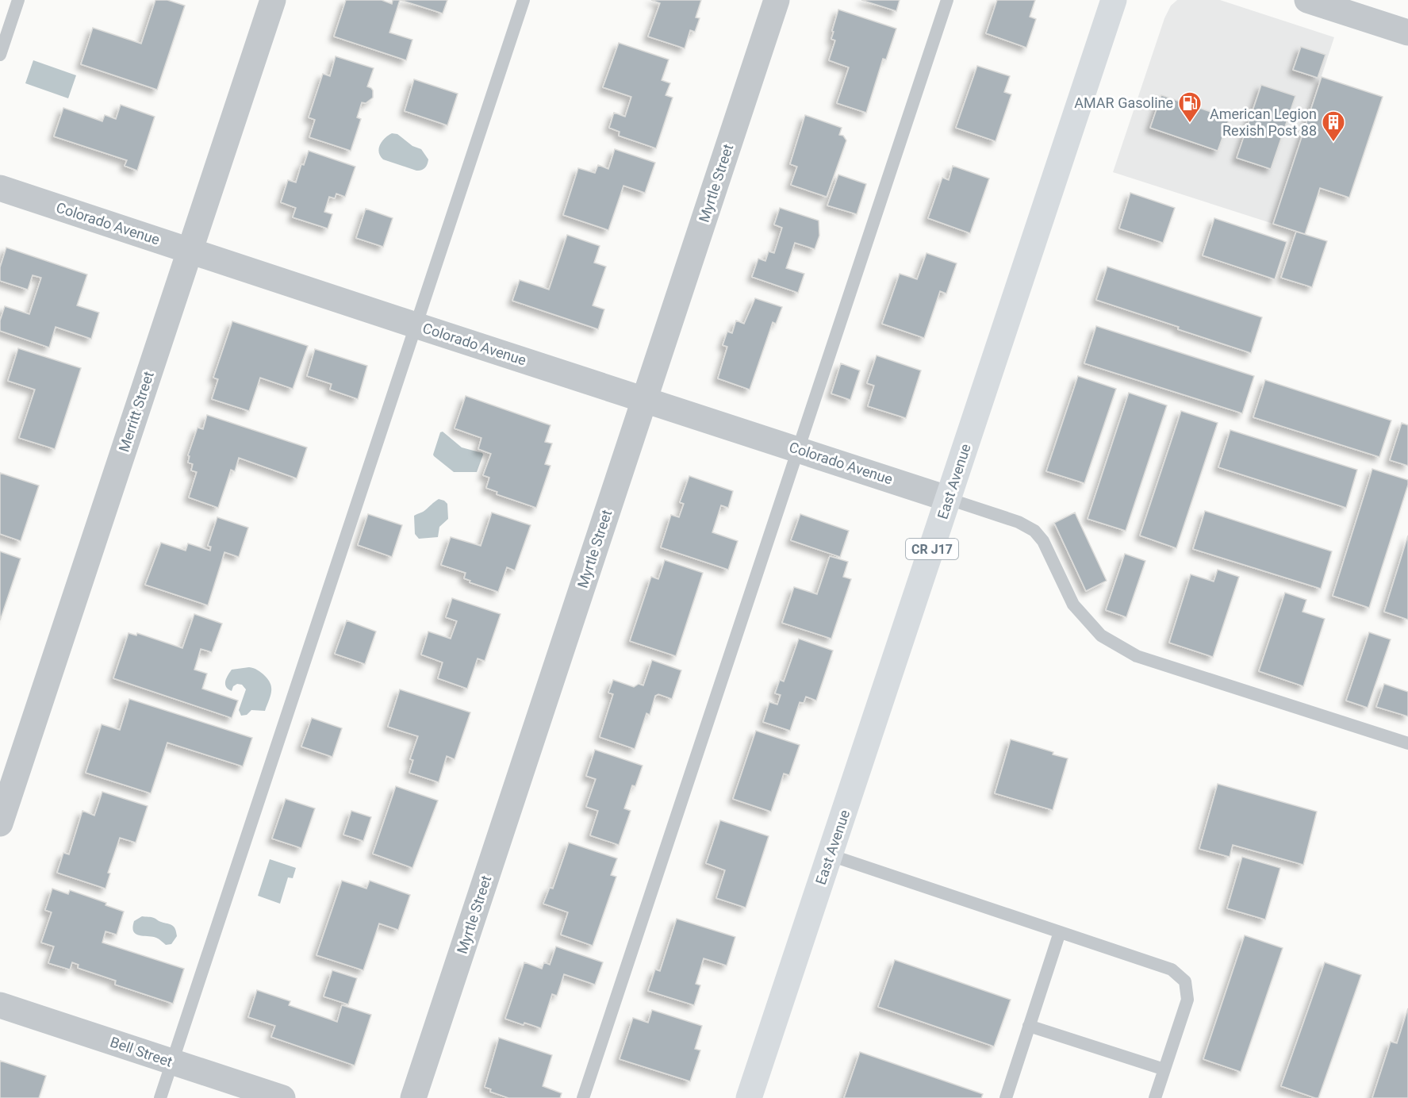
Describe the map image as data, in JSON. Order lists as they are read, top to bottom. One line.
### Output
{"streets":{"main road":["East Avenue","CR J17"],"street":["Myrtle Street","Colorado Avenue","Merritt Street","Bell Street"]},"crossings":[["Myrtle Street","Colorado Avenue"],["Colorado Avenue","Merritt Street"],["Colorado Avenue","East Avenue"]],"places":{"fuel station":["AMAR Gasoline"],"building":["American Legion Rexish Post 88"]}}
